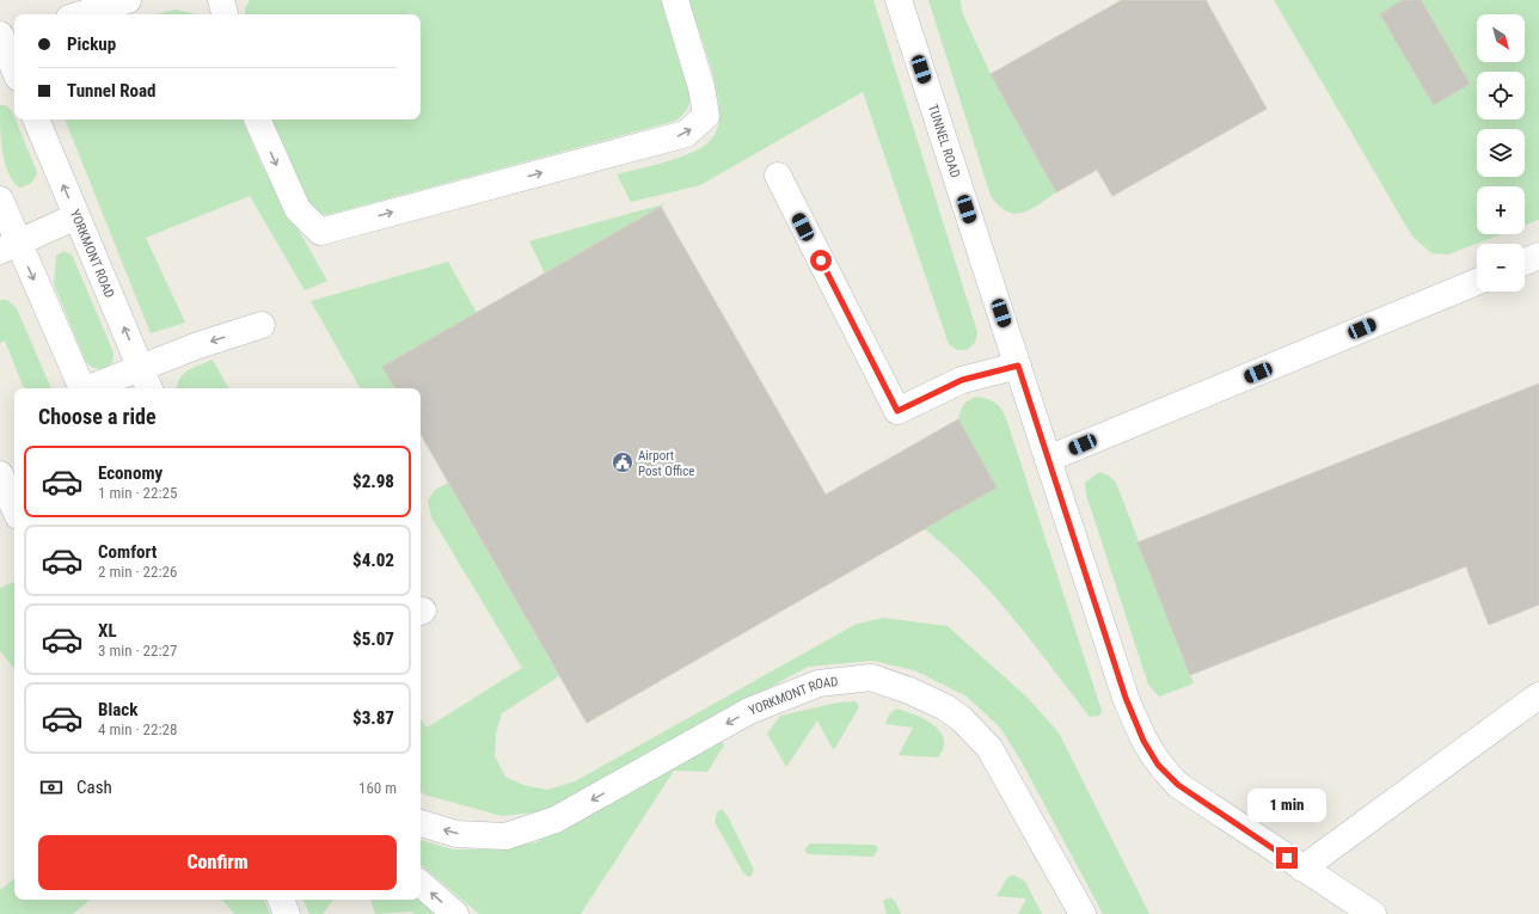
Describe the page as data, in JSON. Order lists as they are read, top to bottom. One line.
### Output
{"streets":{"street":["TUNNEL ROAD","YORKMONT ROAD"]},"places":{"public building":["Airport Post Office"]},"north":"bottom right","page":{"map_buttons":["+","−"],"banner":["Pickup","Tunnel Road"],"heading":"Choose a ride","list":[{"name":"Economy","note":"1 min · 22:25","value":"$2.98"},{"name":"Comfort","note":"2 min · 22:26","value":"$4.02"},{"name":"XL","note":"3 min · 22:27","value":"$5.07"},{"name":"Black","note":"4 min · 22:28","value":"$3.87"}],"pay":["Cash","160 m"],"bubble":"1 min","buttons":"Confirm"}}
